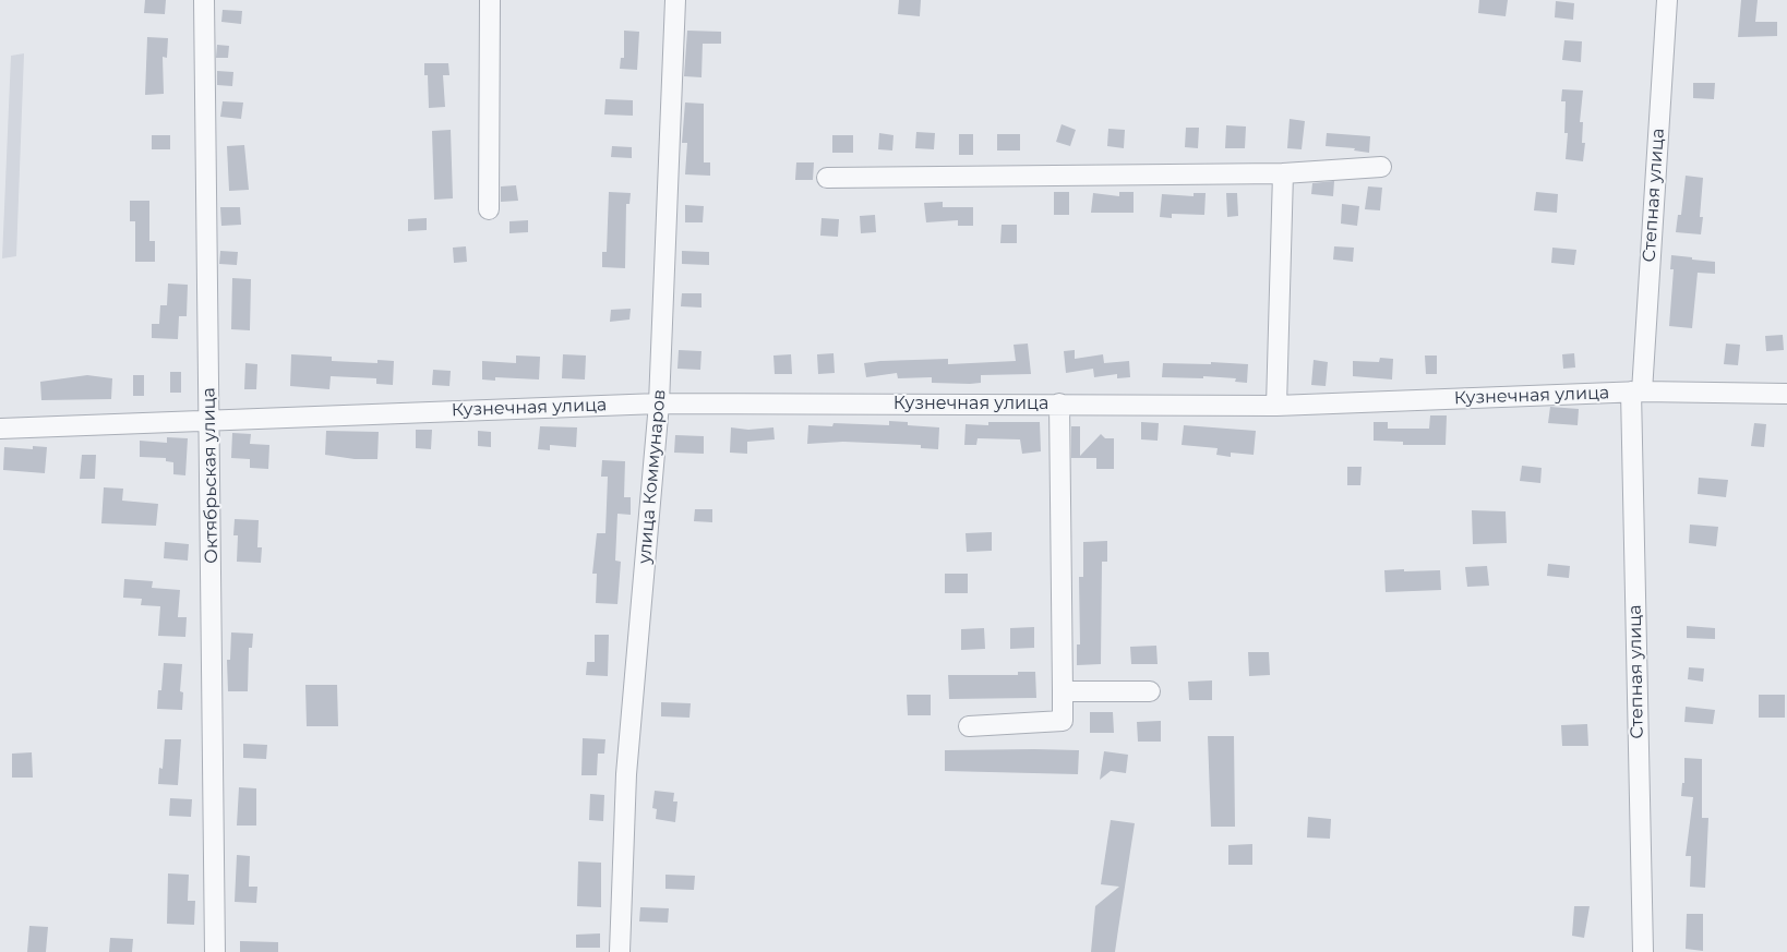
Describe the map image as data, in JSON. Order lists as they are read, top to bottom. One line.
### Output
{"streets":{"street":["Степная улица","Кузнечная улица","Октябрьская улица","улица Коммунаров"]},"crossings":[["Степная улица","Кузнечная улица"],["Кузнечная улица","Октябрьская улица"],["Кузнечная улица","улица Коммунаров"]]}
